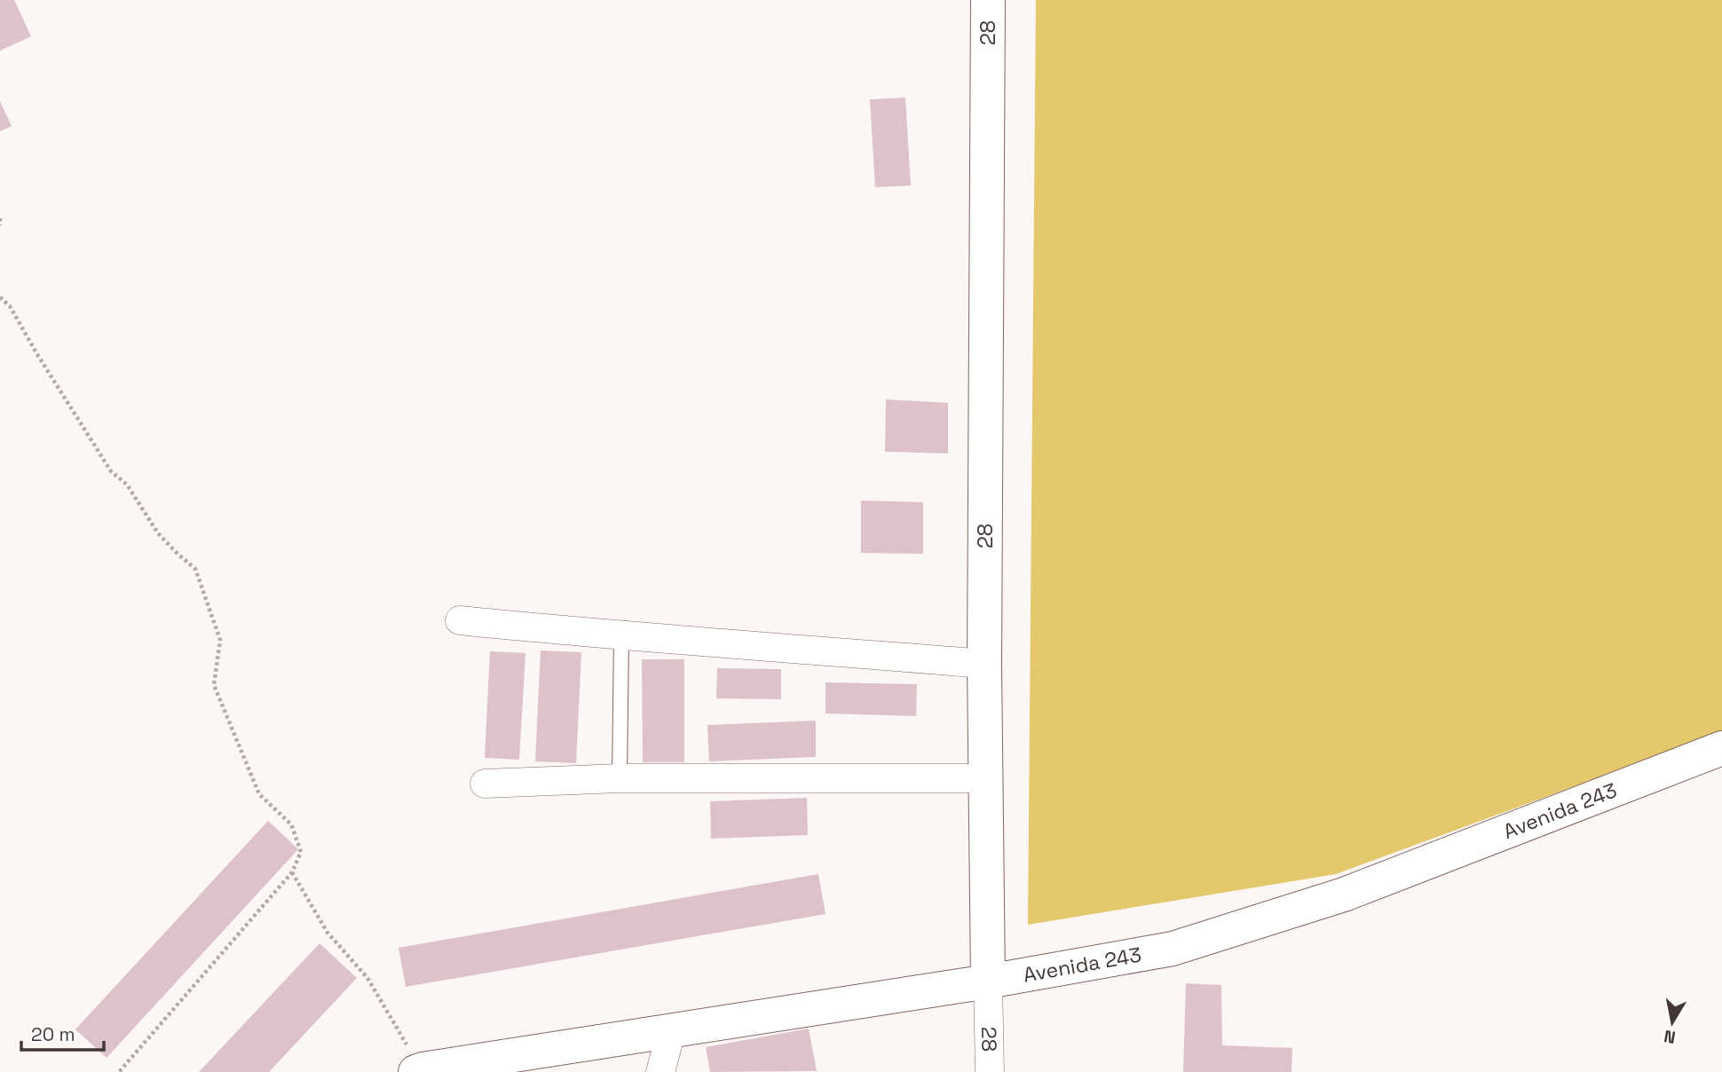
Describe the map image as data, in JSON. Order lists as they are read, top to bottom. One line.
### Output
{"streets":{"street":["28","Avenida 243"]},"crossings":[["28","Avenida 243"]],"scale_bar":"20 m","north":"bottom"}
